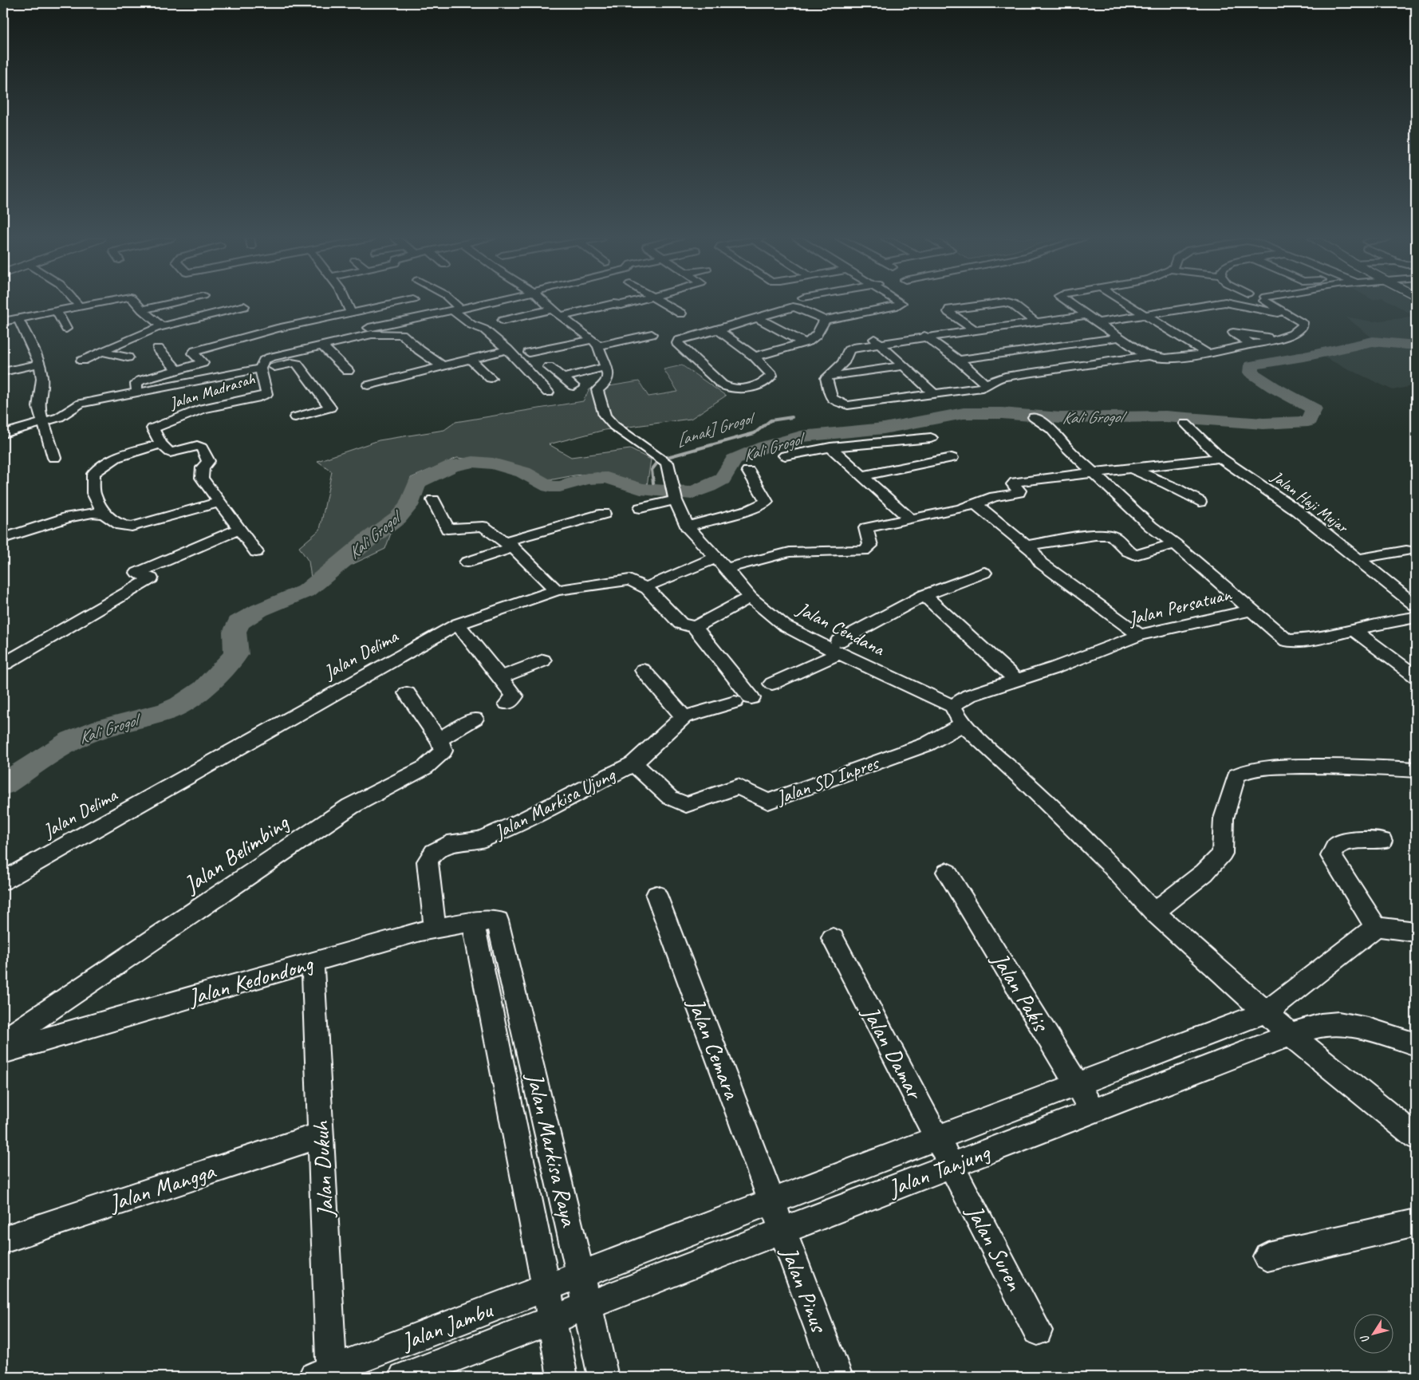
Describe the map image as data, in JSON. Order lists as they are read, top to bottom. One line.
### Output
{"streets":{"street":["Jalan Madrasah","Jalan Haji Mujar","Jalan Persatuan","Jalan Cendana","Jalan Delima","Jalan SD Inpres","Jalan Markisa Ujung","Jalan Belimbing","Jalan Kedondong","Jalan Pakis","Jalan Cemara","Jalan Damar","Jalan Markisa Raya","Jalan Dukuh","Jalan Tanjung","Jalan Mangga","Jalan Suren","Jalan Pinus","Jalan Jambu"]},"crossings":[["Jalan Persatuan","Jalan Cendana"],["Jalan Delima","Jalan Markisa Ujung"],["Jalan SD Inpres","Jalan Markisa Ujung"],["Jalan Markisa Ujung","Jalan Kedondong"],["Jalan Kedondong","Jalan Markisa Raya"],["Jalan Kedondong","Jalan Dukuh"],["Jalan Pakis","Jalan Tanjung"],["Jalan Cemara","Jalan Tanjung"],["Jalan Cemara","Jalan Pinus"],["Jalan Damar","Jalan Tanjung"],["Jalan Damar","Jalan Suren"],["Jalan Markisa Raya","Jalan Tanjung"],["Jalan Markisa Raya","Jalan Jambu"],["Jalan Dukuh","Jalan Mangga"],["Jalan Dukuh","Jalan Jambu"],["Jalan Tanjung","Jalan Suren"],["Jalan Tanjung","Jalan Pinus"],["Jalan Tanjung","Jalan Jambu"]],"water":["Kali Grogol","[anak] Grogol"],"north":"bottom left"}
